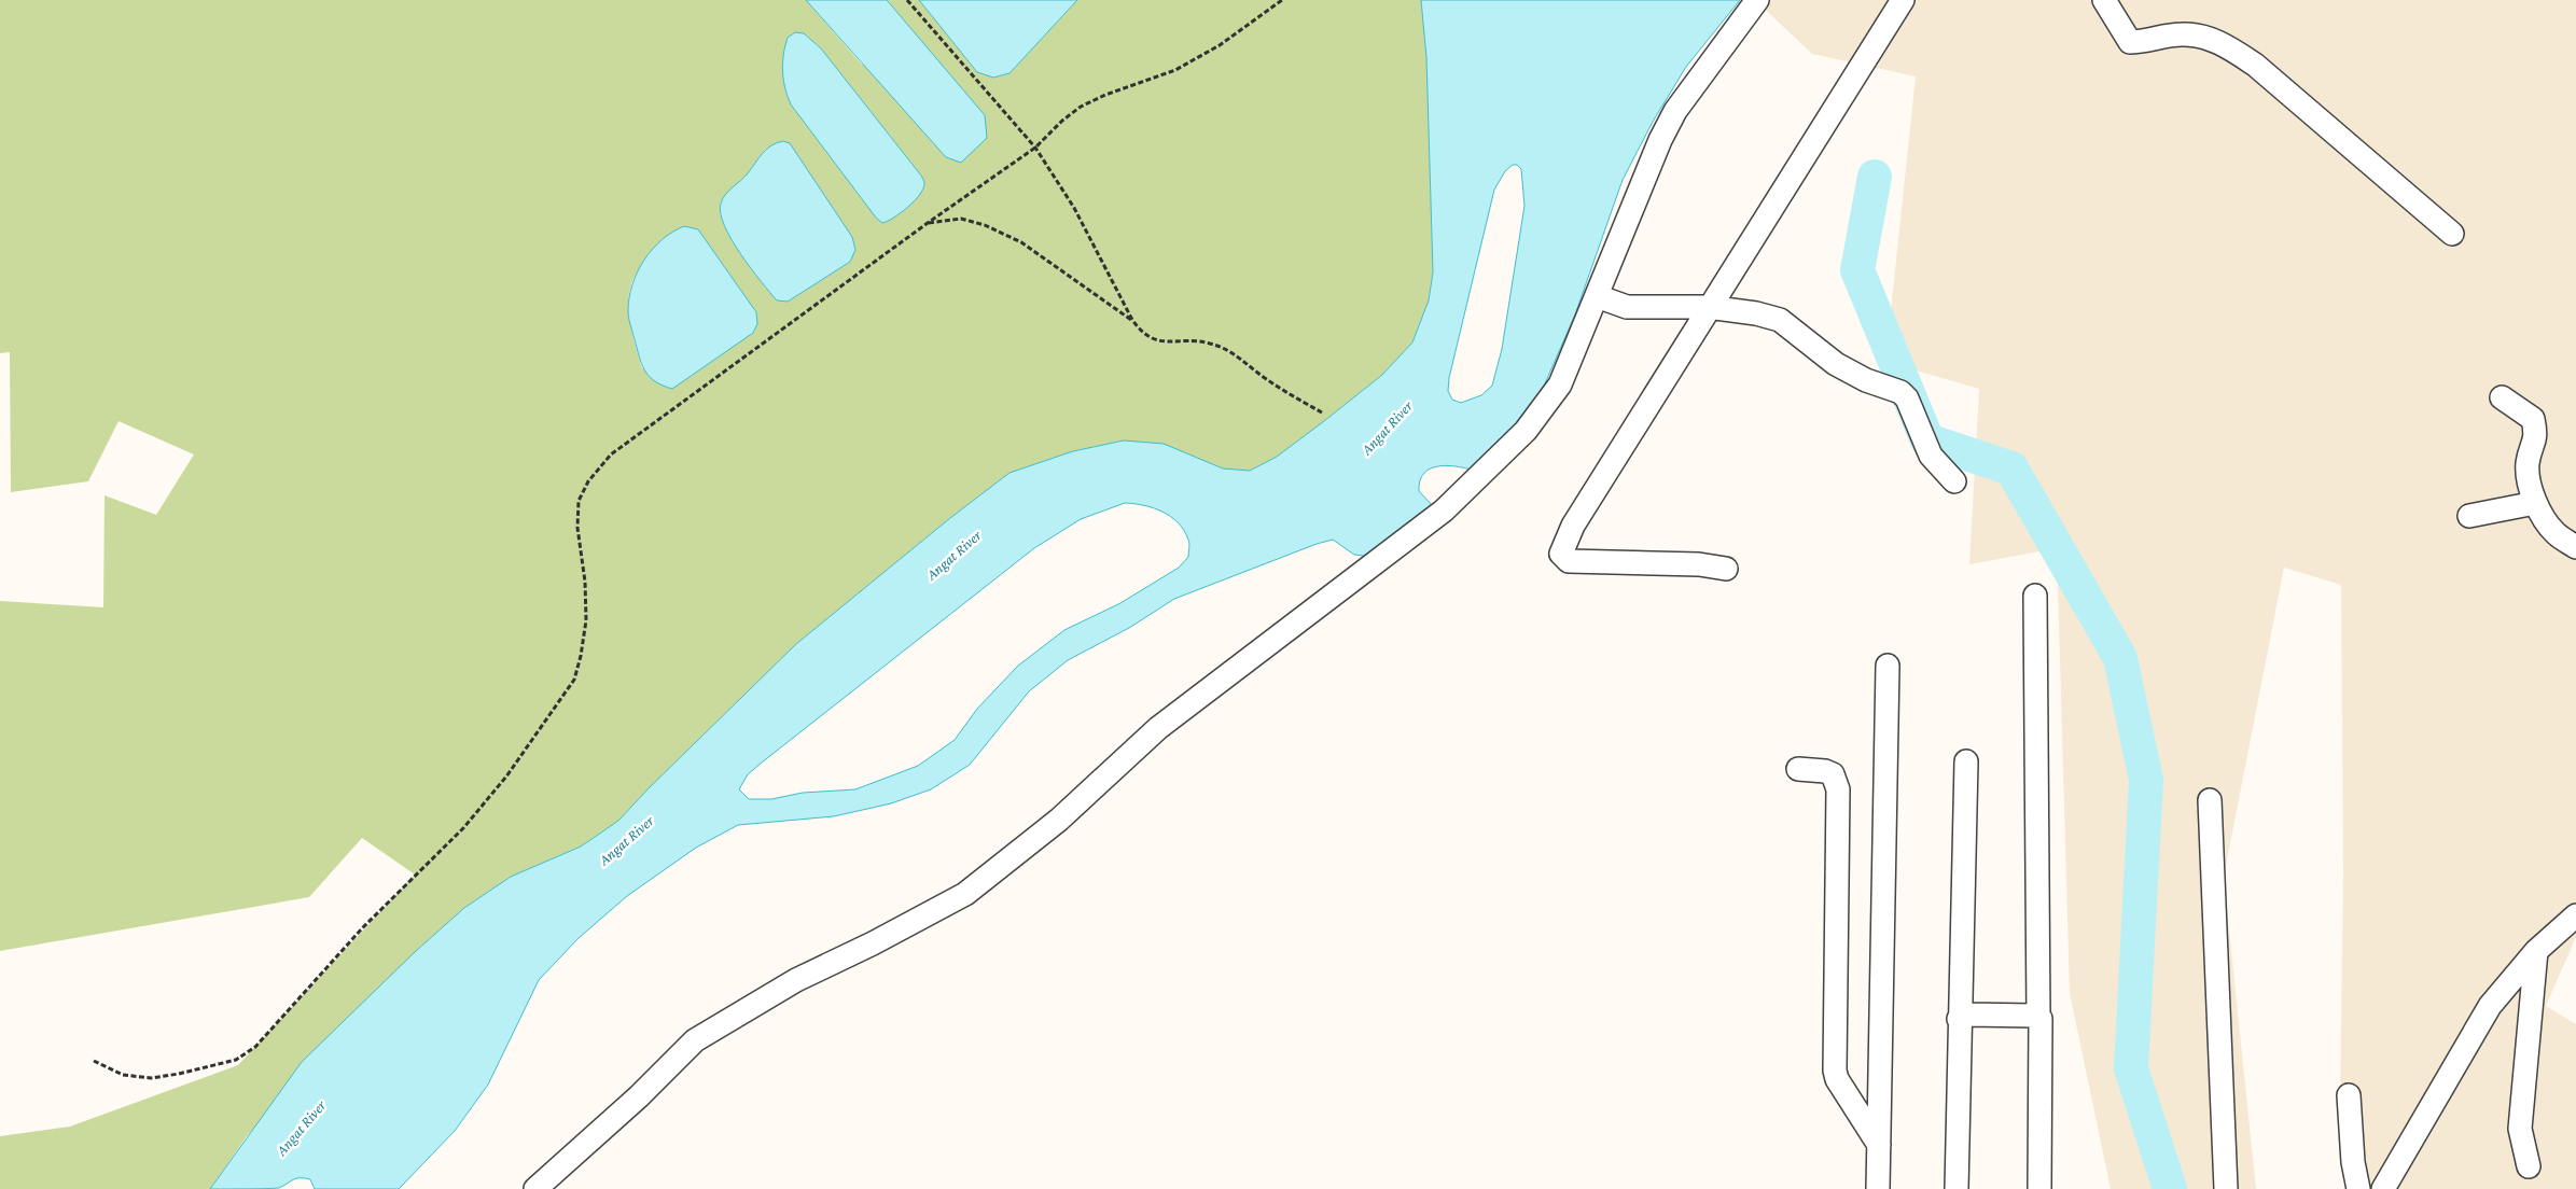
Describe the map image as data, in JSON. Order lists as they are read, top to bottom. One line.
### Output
{"water":["Angat River"]}
